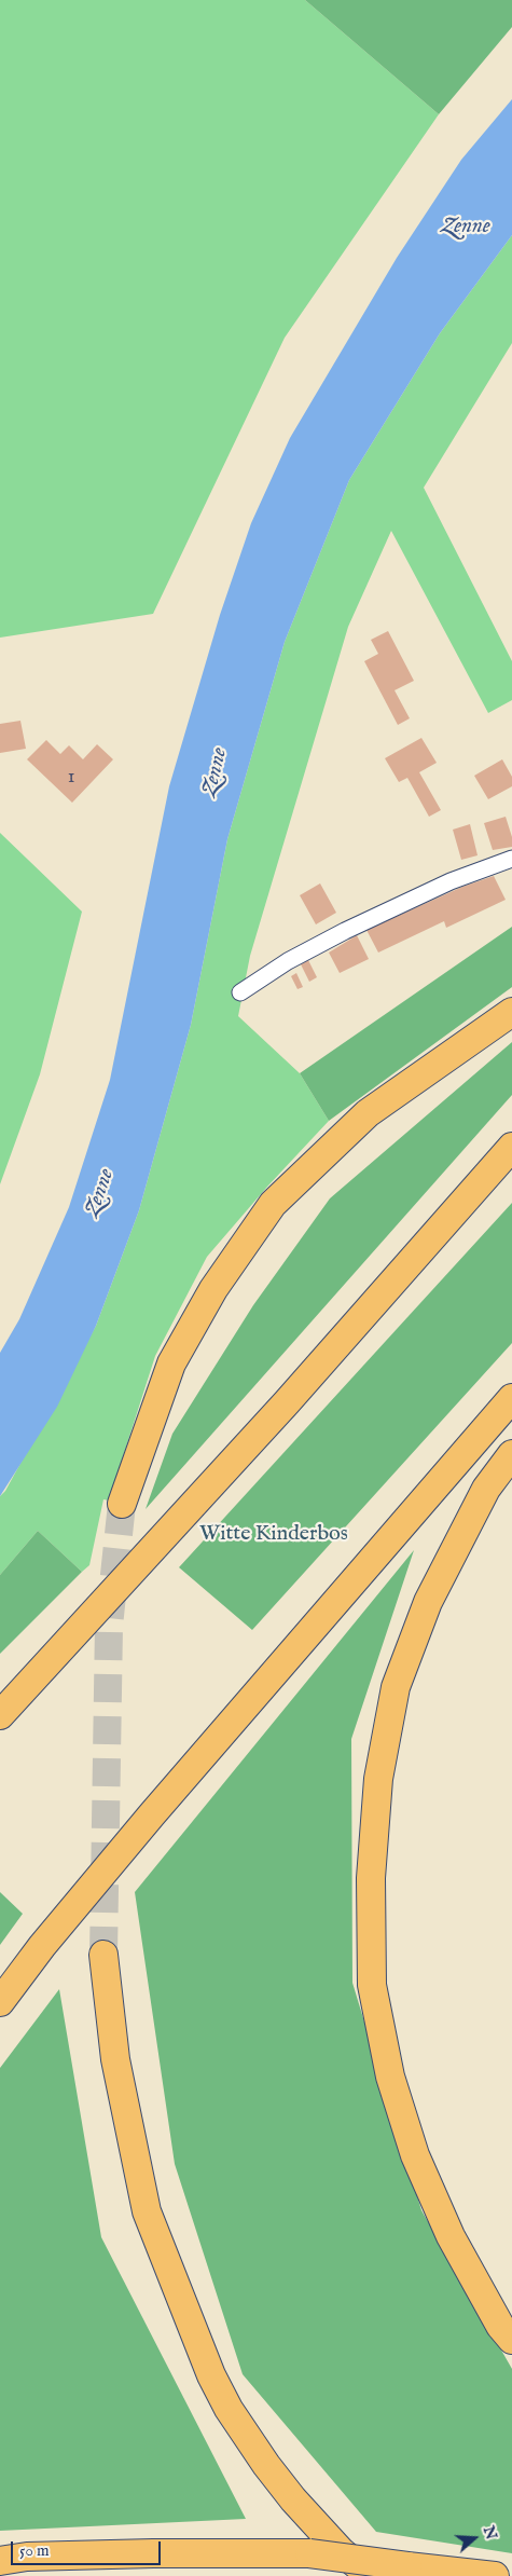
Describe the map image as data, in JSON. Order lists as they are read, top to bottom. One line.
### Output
{"water":["Zenne"],"parks":["Witte Kinderbos"],"house_numbers":["1"],"scale_bar":"50 m","north":"right"}
